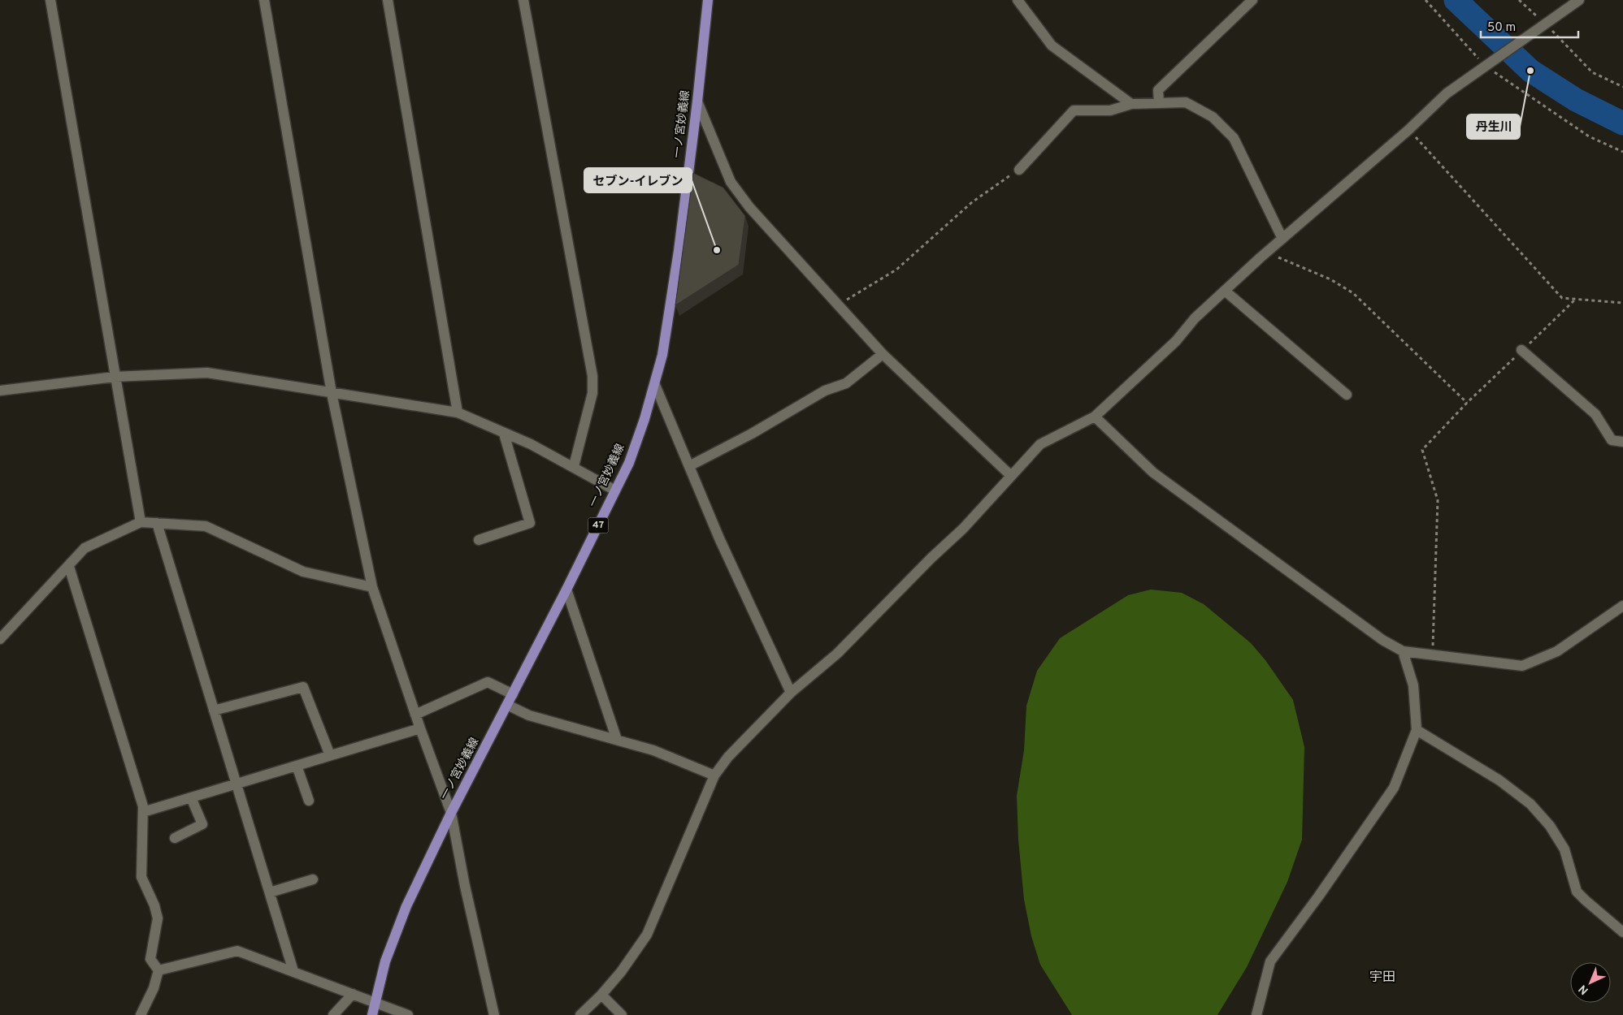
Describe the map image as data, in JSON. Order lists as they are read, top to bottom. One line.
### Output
{"streets":{"main road":["一ノ宮妙義線","47"]},"districts":["宇田"],"places":["丹生川","セブン-イレブン"],"scale_bar":"50 m","north":"bottom left"}
